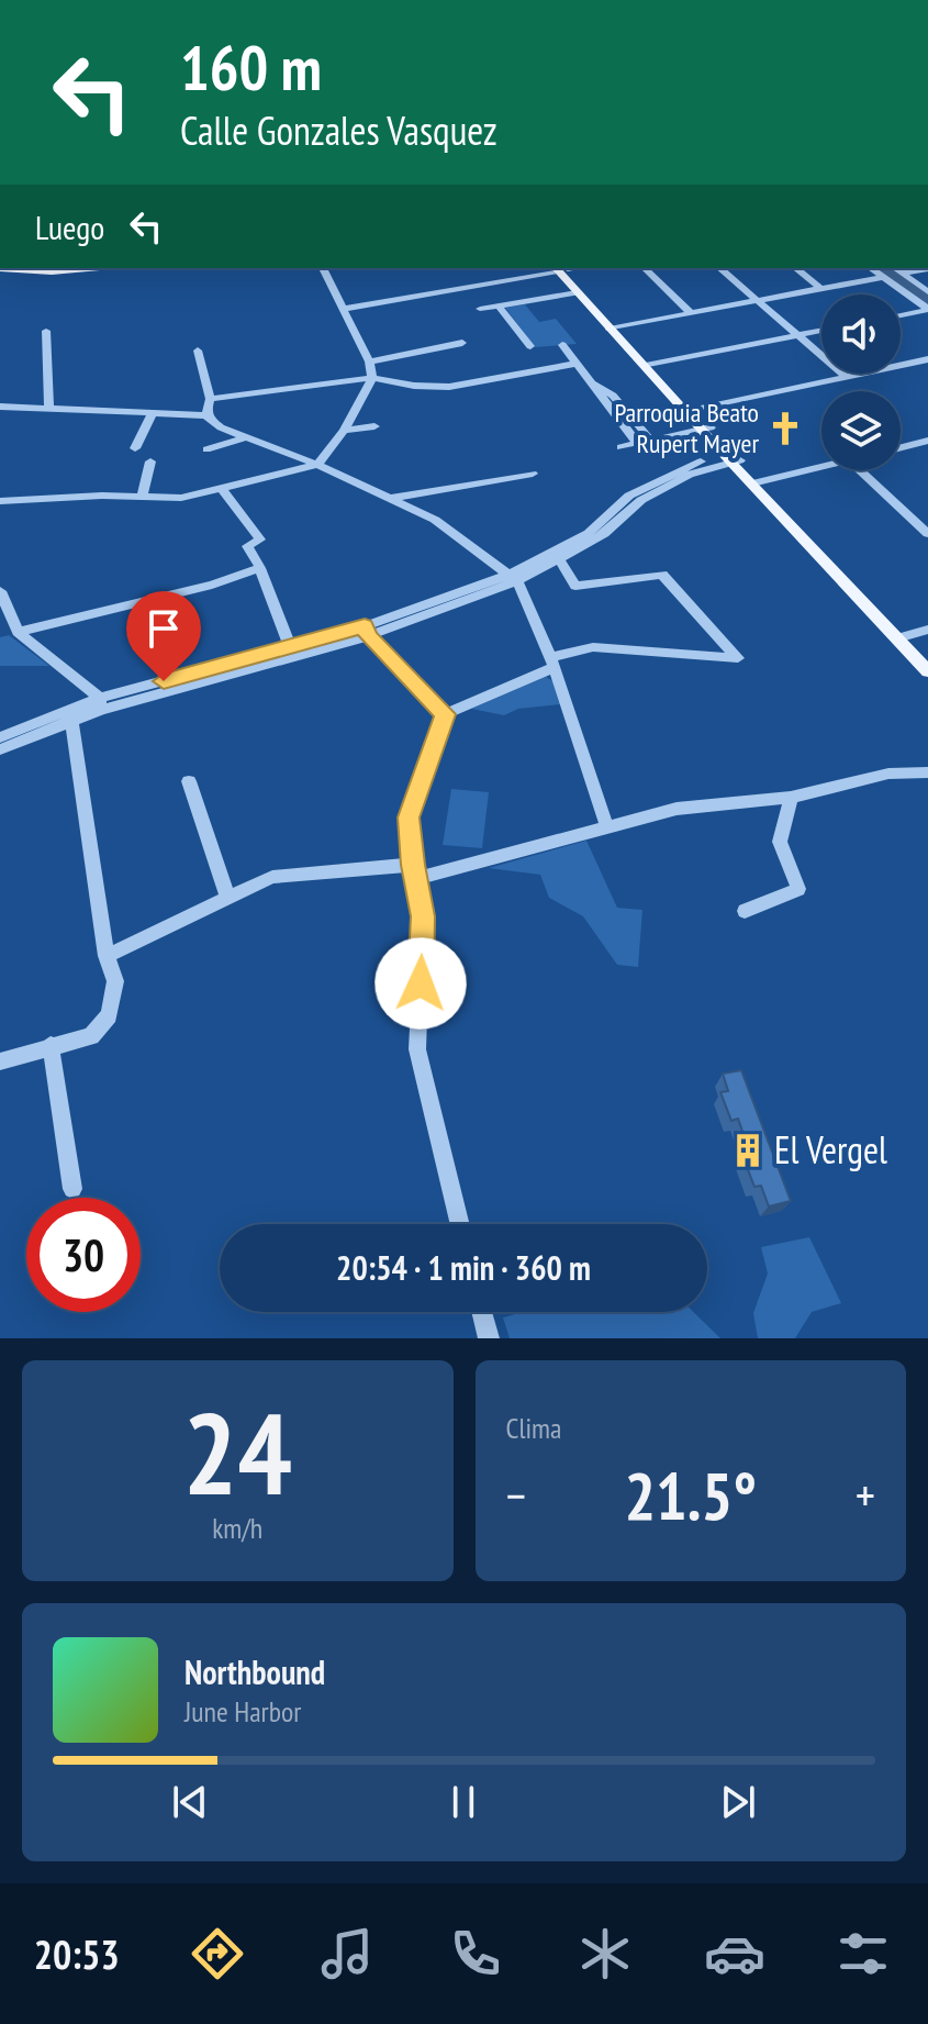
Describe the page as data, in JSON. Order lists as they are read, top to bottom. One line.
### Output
{"places":{"church":["Parroquia Beato Rupert Mayer"],"building":["El Vergel"]},"page":{"turn":["160 m","Calle Gonzales Vasquez"],"then":"Luego","limit":"30","trip":"20:54 · 1 min · 360 m","tile":[["24","km/h"],"Clima"],"heat":["−","21.5°","+"],"song":["Northbound","June Harbor"],"tabs":"20:53"}}
